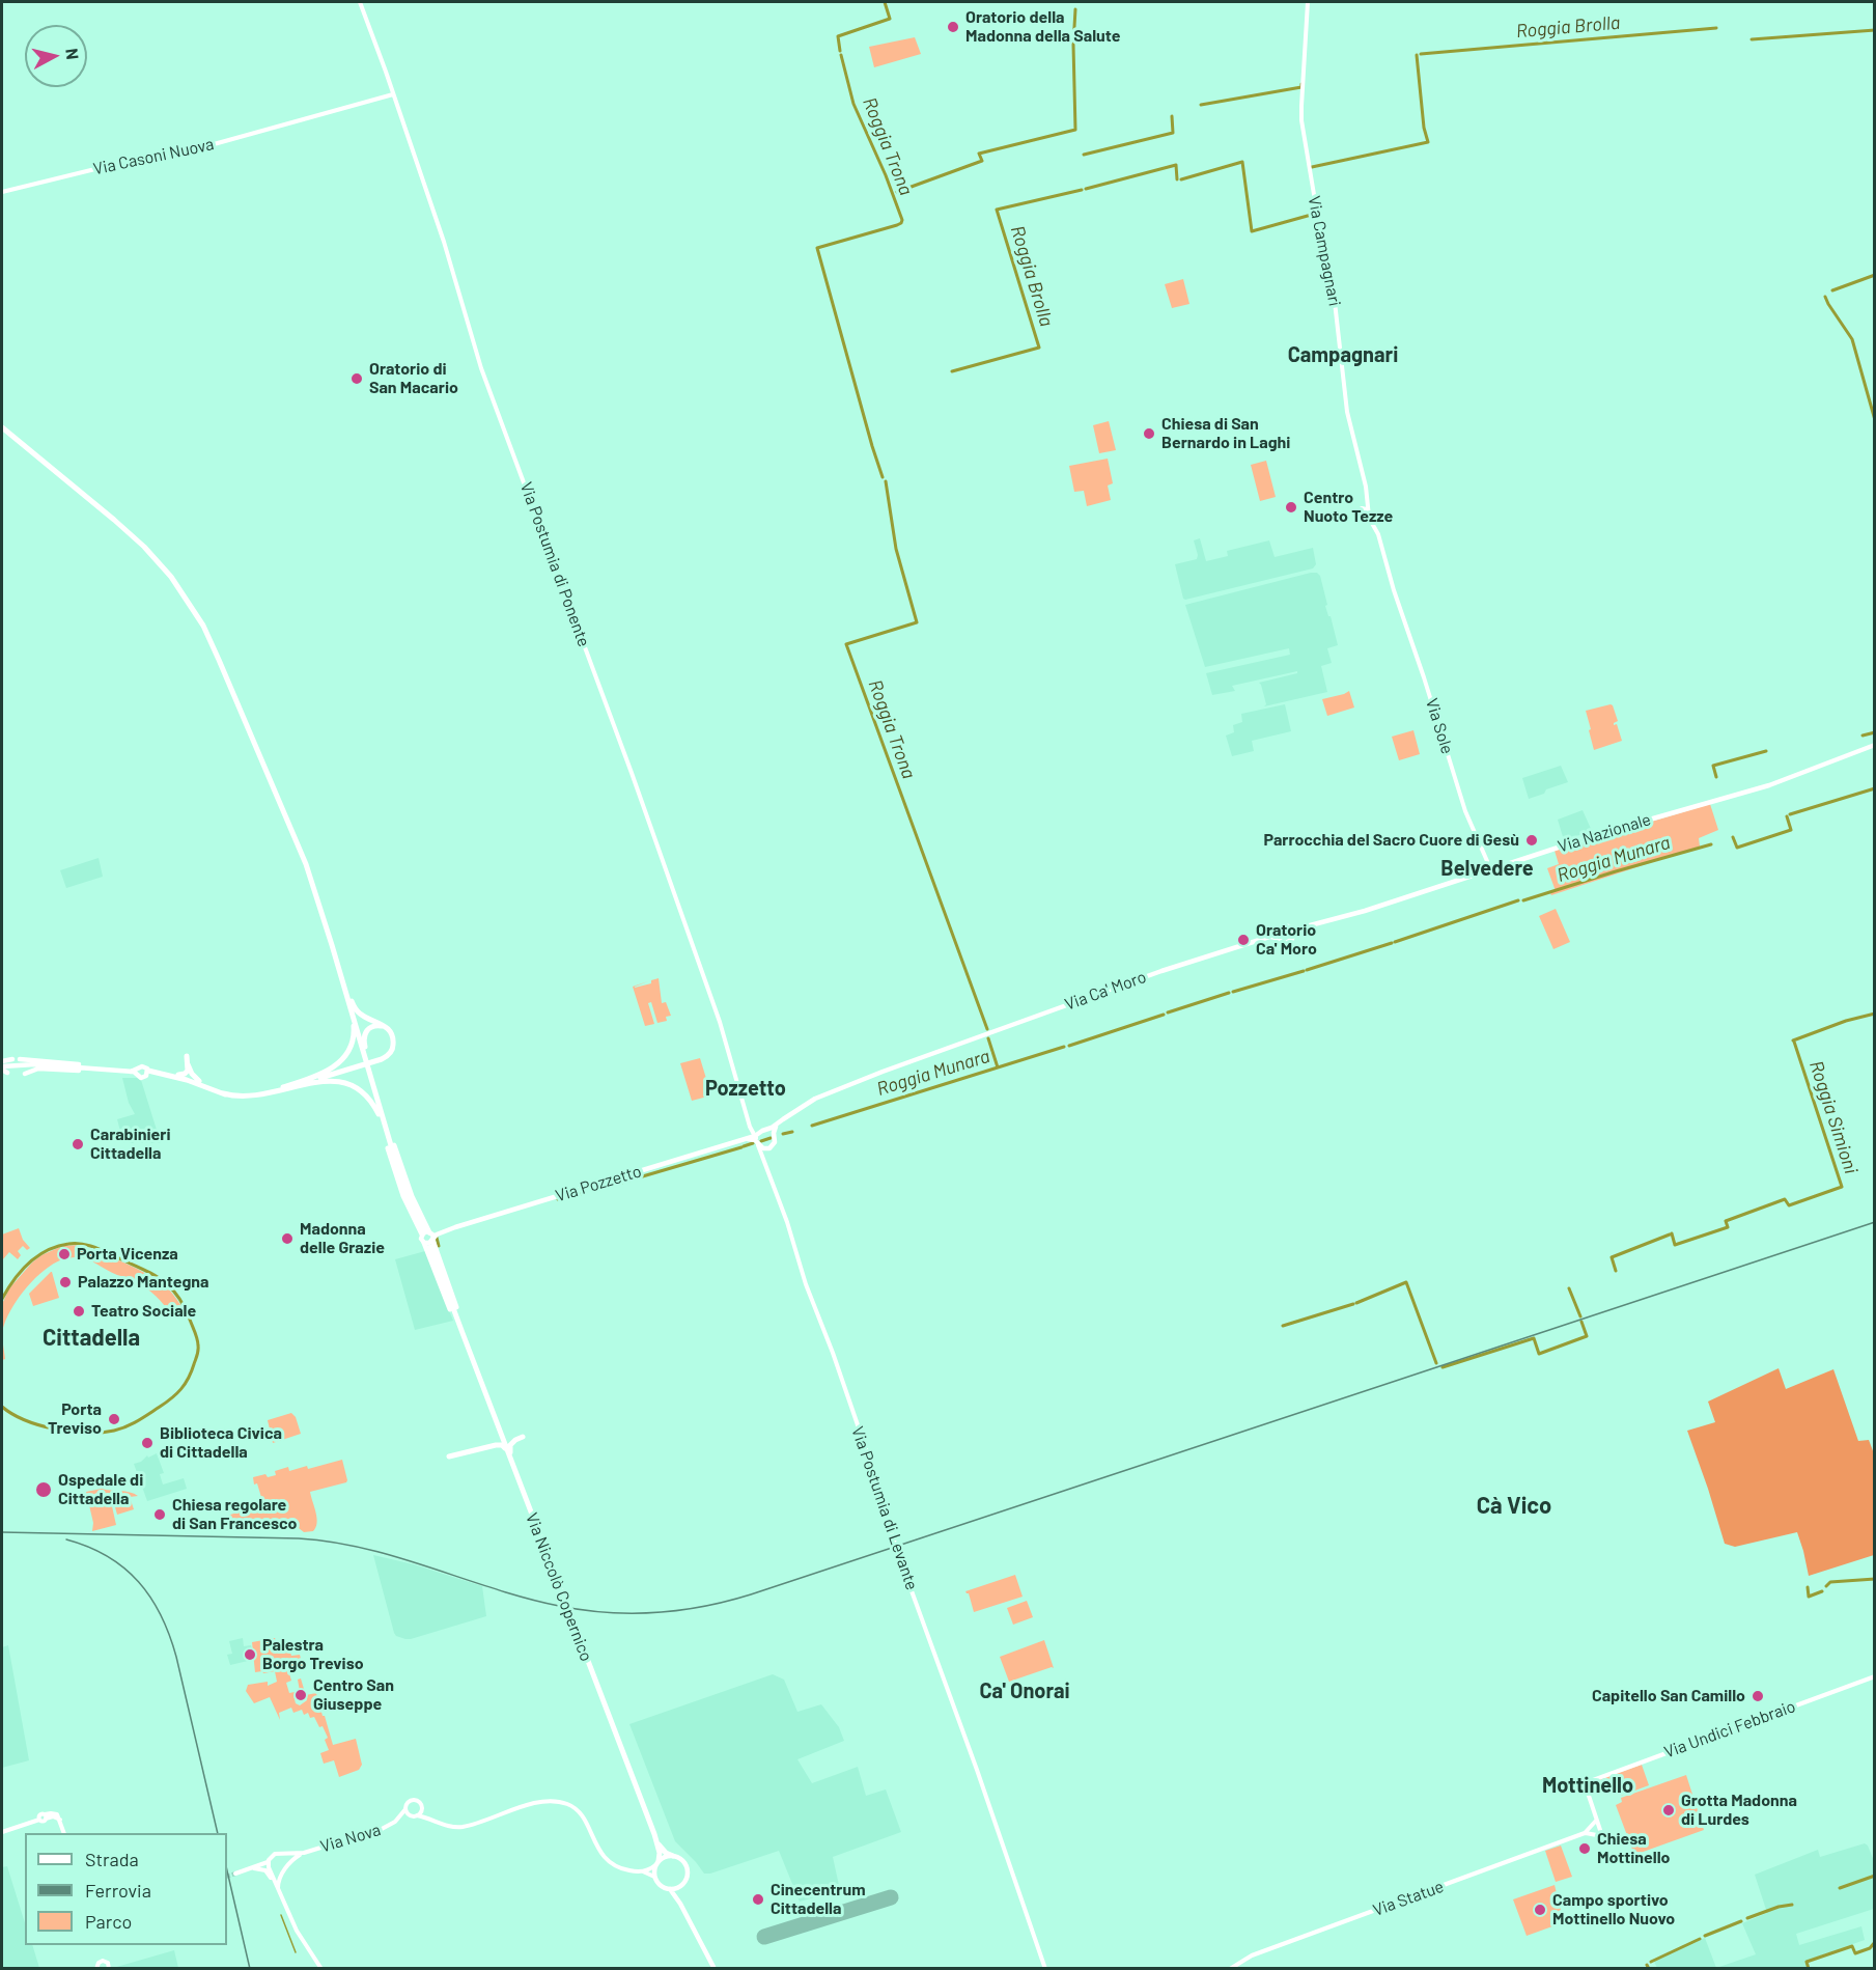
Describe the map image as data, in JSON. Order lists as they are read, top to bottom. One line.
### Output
{"streets":{"highway":["Via Niccolò Copernico"],"main road":["Via Casoni Nuova","Via Campagnari","Via Postumia di Ponente","Via Sole","Via Nazionale","Via Ca' Moro","Via Pozzetto","Via Postumia di Levante","Via Undici Febbraio","Via Nova","Via Statue"]},"crossings":[["Via Casoni Nuova","Via Postumia di Ponente"],["Via Sole","Via Nazionale"],["Via Nazionale","Via Ca' Moro"],["Via Ca' Moro","Via Pozzetto"],["Via Pozzetto","Via Postumia di Levante"],["Via Undici Febbraio","Via Statue"]],"districts":["Campagnari","Belvedere","Pozzetto","Cittadella","Cà Vico","Ca' Onorai","Mottinello"],"water":["Roggia Brolla","Roggia Trona","Roggia Munara","Roggia Simioni"],"places":["Oratorio della Madonna della Salute","Oratorio di San Macario","Chiesa di San Bernardo in Laghi","Centro Nuoto Tezze","Parrocchia del Sacro Cuore di Gesù","Oratorio Ca' Moro","Carabinieri Cittadella","Madonna delle Grazie","Porta Vicenza","Palazzo Mantegna","Teatro Sociale","Porta Treviso","Biblioteca Civica di Cittadella","Ospedale di Cittadella","Chiesa regolare di San Francesco","Palestra Borgo Treviso","Centro San Giuseppe","Capitello San Camillo","Grotta Madonna di Lurdes","Chiesa Mottinello","Cinecentrum Cittadella","Campo sportivo Mottinello Nuovo"],"legend":["Strada","Ferrovia","Parco"],"north":"right"}
